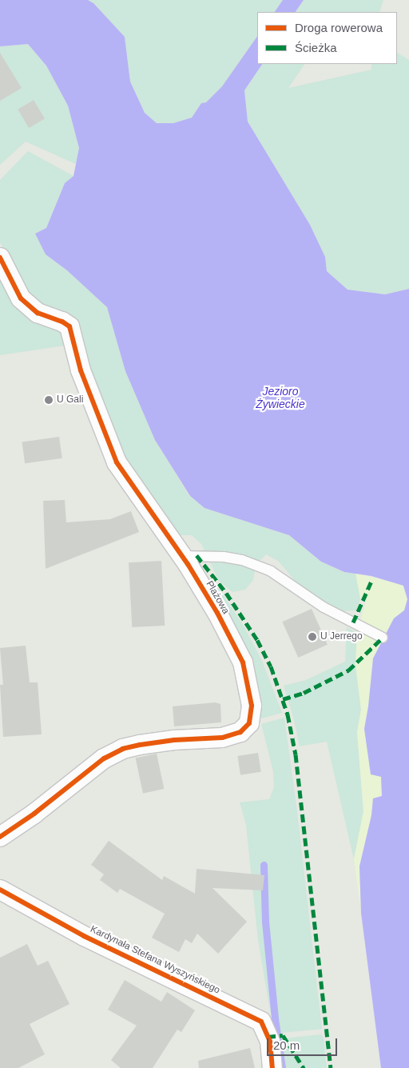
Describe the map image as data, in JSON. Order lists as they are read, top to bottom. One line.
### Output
{"streets":{"street":["Plażowa","Kardynała Stefana Wyszyńskiego"]},"water":["Jezioro Żywieckie"],"places":["U Gali","U Jerrego"],"legend":["Droga rowerowa","Ścieżka"],"scale_bar":"20 m"}
